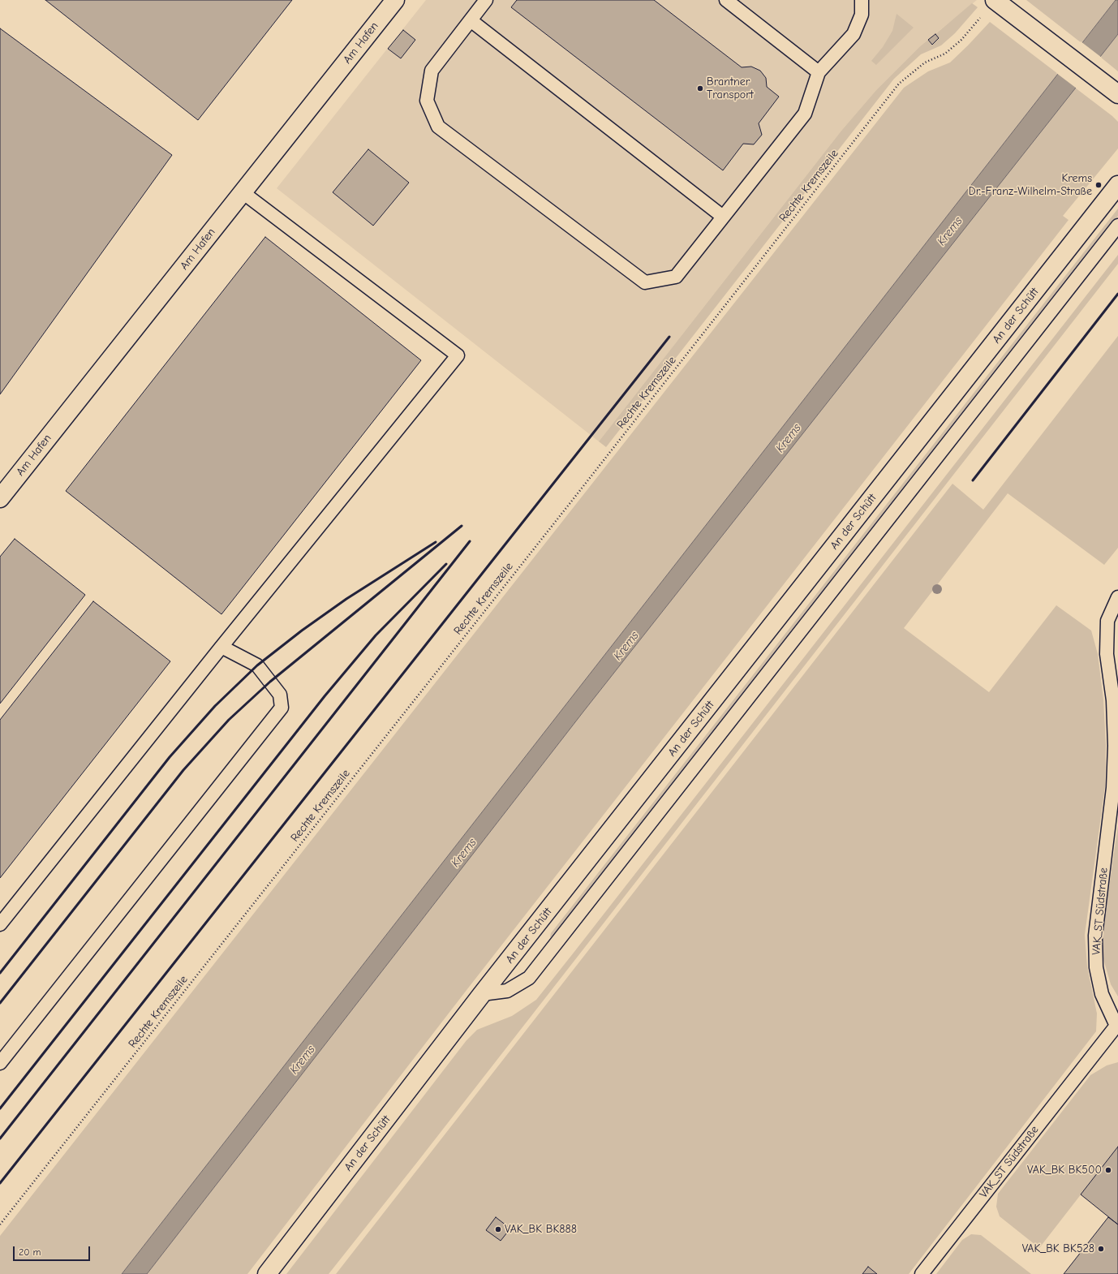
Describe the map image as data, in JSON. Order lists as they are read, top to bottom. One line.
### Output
{"streets":{"street":["Am Hafen","An der Schütt"],"lane":["VAK_ST Südstraße"],"path":["Rechte Kremszeile"]},"water":["Krems"],"places":["Brantner Transport","Krems Dr.-Franz-Wilhelm-Straße","VAK_BK BK500","VAK_BK BK888","VAK_BK BK528"],"scale_bar":"20 m"}
